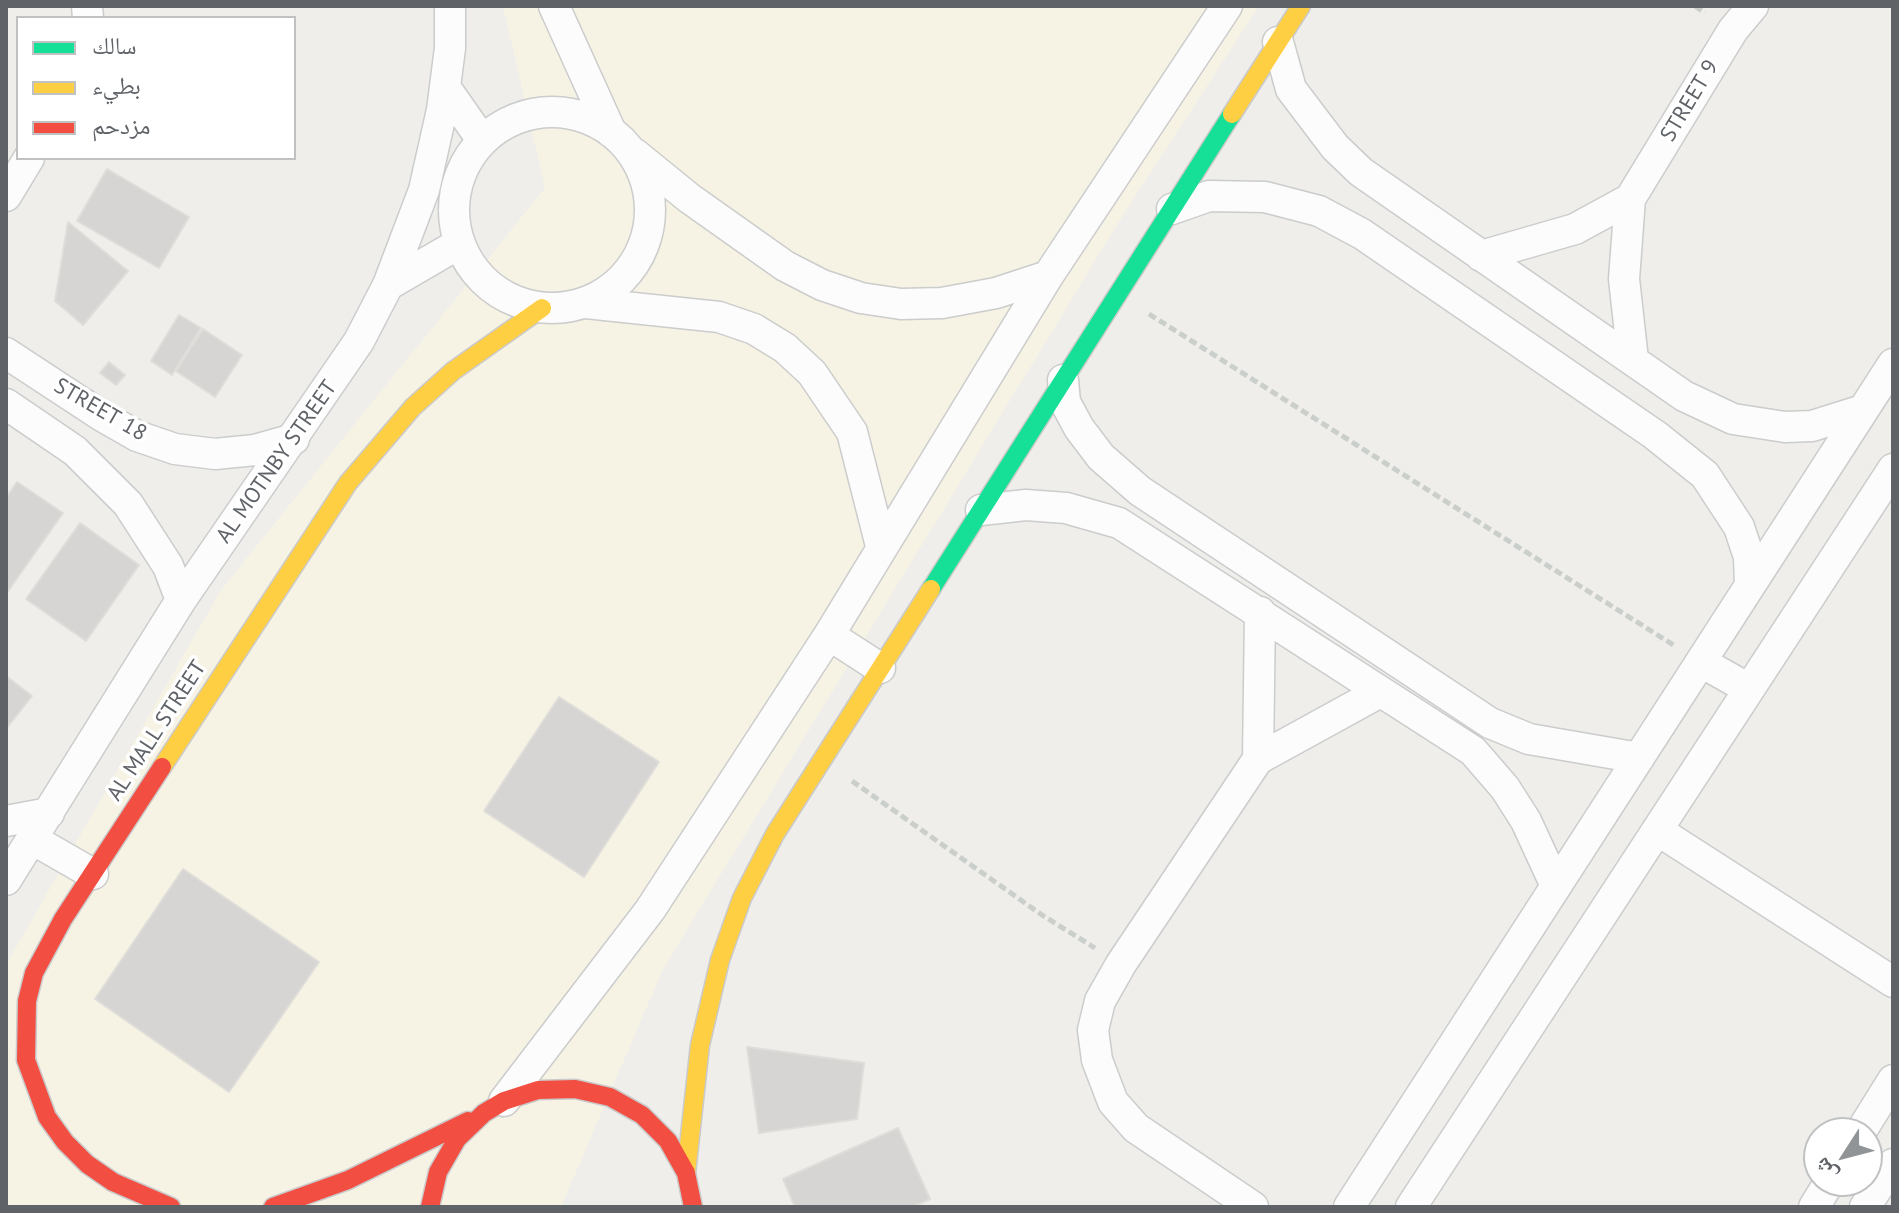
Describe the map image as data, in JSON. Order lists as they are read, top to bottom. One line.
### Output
{"streets":{"street":["STREET 9","STREET 18","AL MOTNBY STREET","AL MALL STREET"]},"crossings":[["STREET 18","AL MOTNBY STREET"]],"legend":["سالك","بطيء","مزدحم"],"north":"bottom left"}
